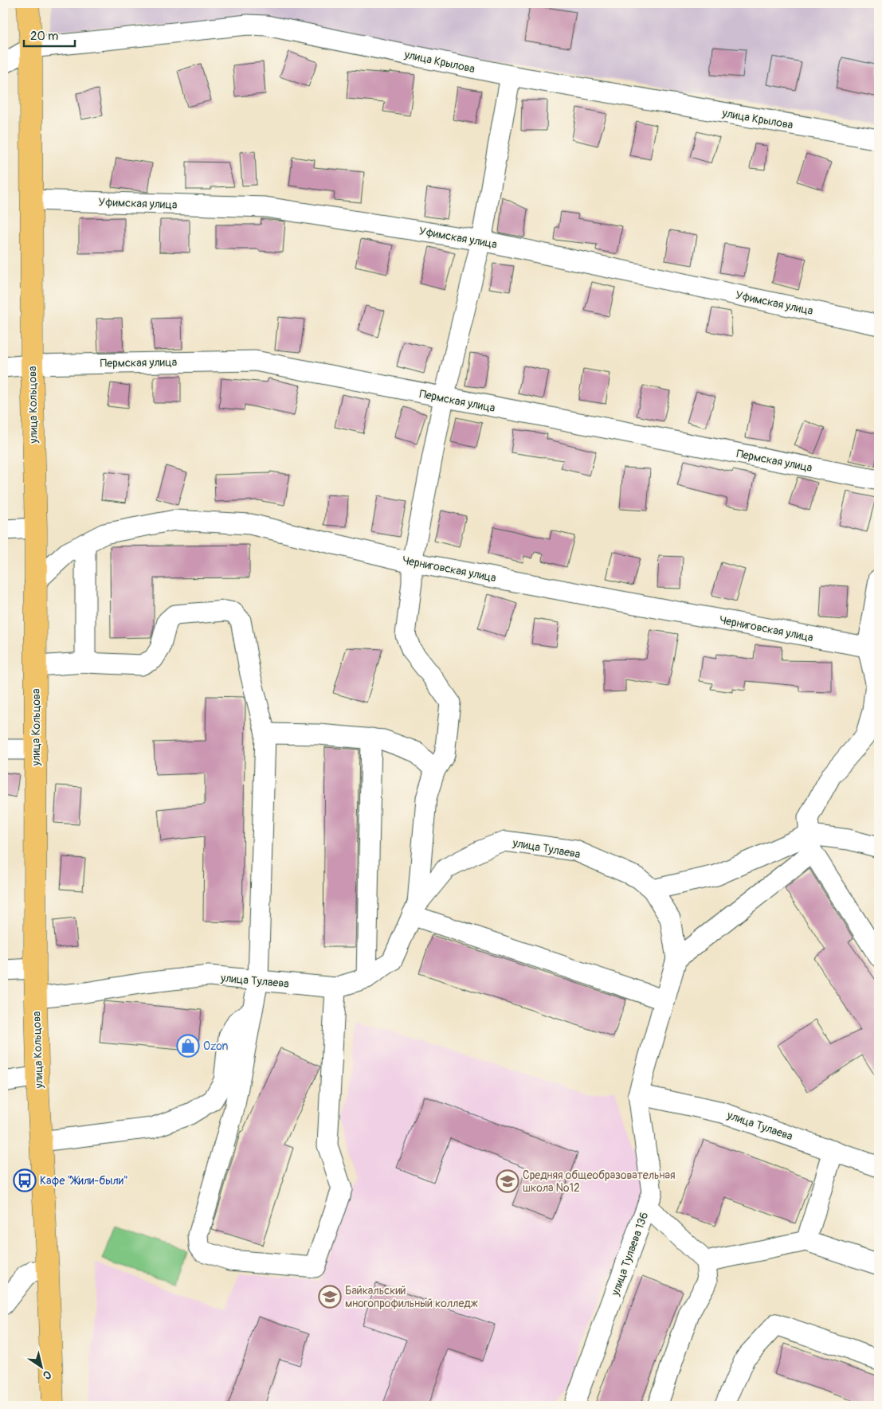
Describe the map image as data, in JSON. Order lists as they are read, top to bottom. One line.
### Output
{"streets":{"main road":["улица Кольцова"],"street":["улица Крылова","Уфимская улица","Пермская улица","Черниговская улица","улица Тулаева","улица Тулаева 136"]},"crossings":[["улица Крылова","улица Кольцова"],["Уфимская улица","улица Кольцова"],["Пермская улица","улица Кольцова"],["улица Кольцова","Черниговская улица"],["улица Кольцова","улица Тулаева"],["улица Тулаева","улица Тулаева 136"]],"places":{"shop":["Ozon"],"bus stop":["Кафе \"Жили-были\""],"school or university":["Средняя общеобразовательная школа №12","Байкальский многопрофильный колледж"]},"scale_bar":"20 m","north":"bottom right"}
